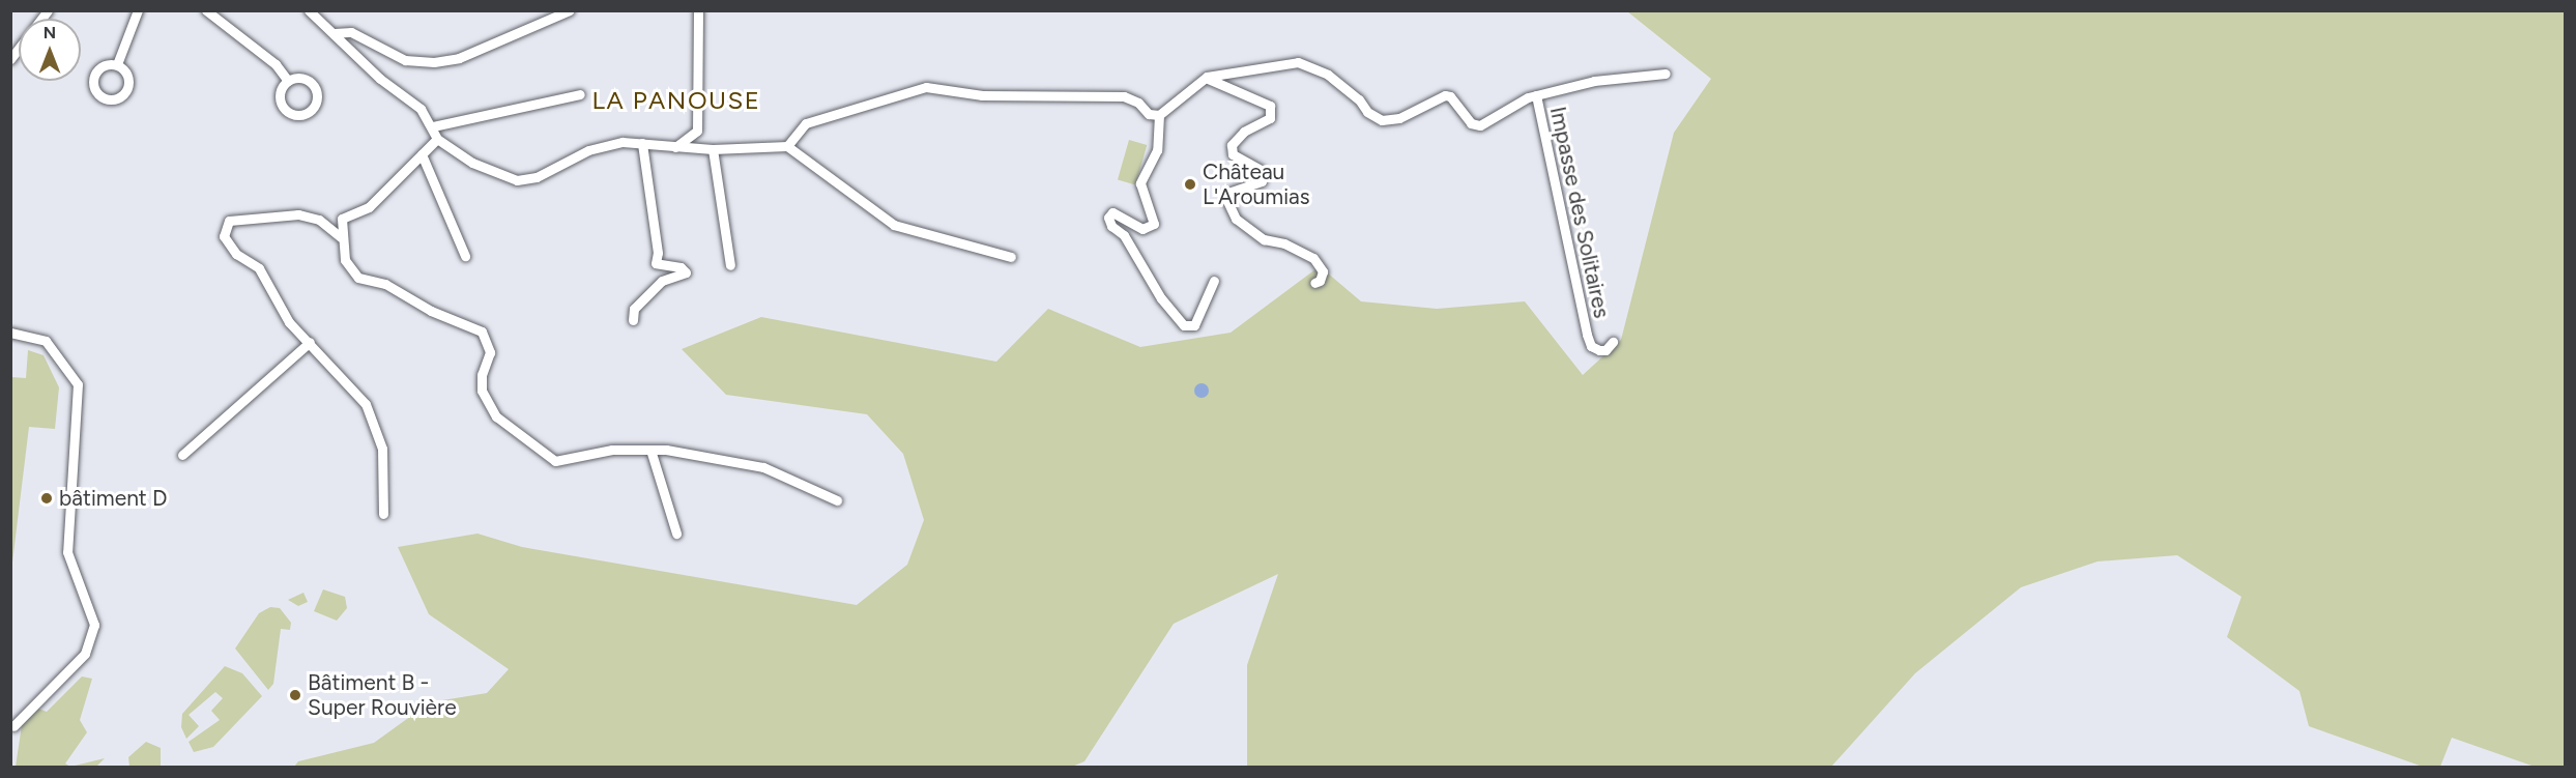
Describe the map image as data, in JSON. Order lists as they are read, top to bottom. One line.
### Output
{"streets":{"street":["Impasse des Solitaires"]},"districts":["LA PANOUSE"],"places":["Château L'Aroumias","bâtiment D","Bâtiment B - Super Rouvière"],"north":"top"}
